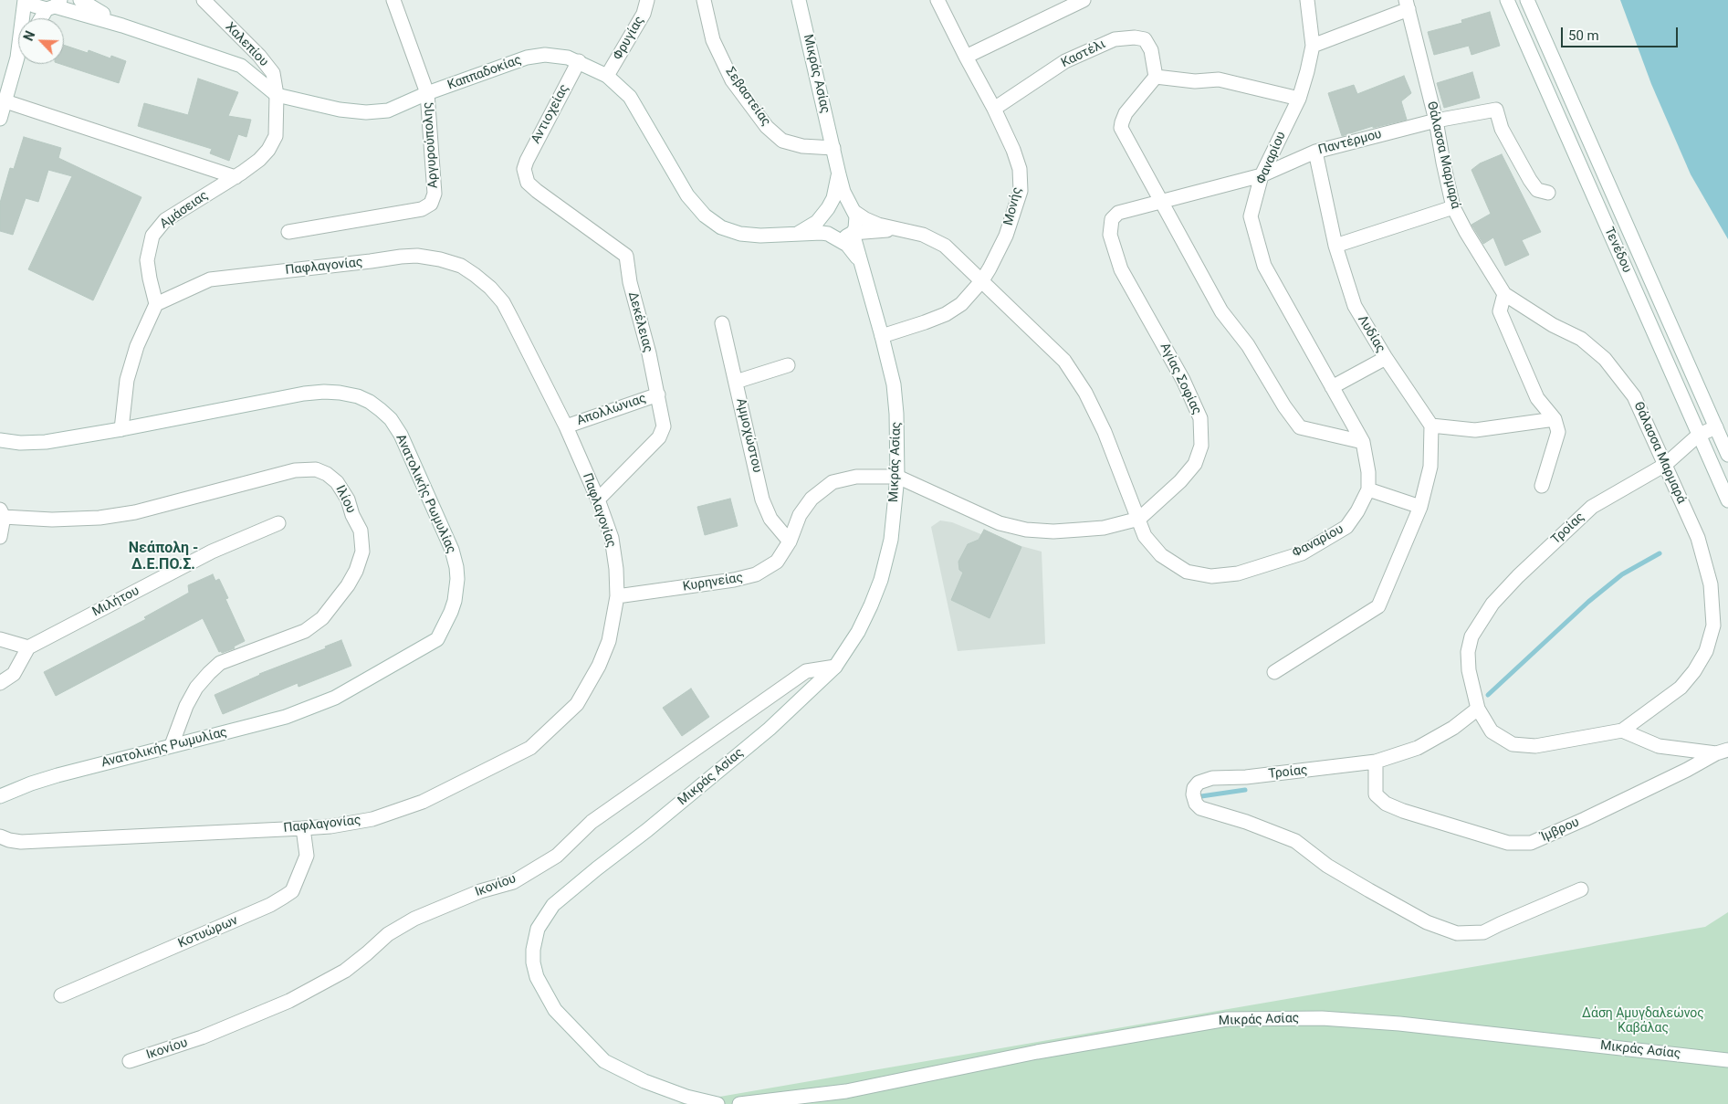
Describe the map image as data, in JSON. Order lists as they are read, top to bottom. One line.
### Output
{"streets":{"street":["Φρυγίας","Χαλεπίου","Καστέλι","Καππαδοκίας","Μικράς Ασίας","Σεβαστείας","Αντιοχείας","Παντέρμου","Αργυρούπολης","Θάλασσα Μαρμαρά","Φαναρίου","Μονής","Αμάσειας","Τενέδου","Παφλαγονίας","Δεκέλειας","Λυδίας","Αγίας Σοφίας","Απολλώνιας","Αμμοχώστου","Ανατολικής Ρωμυλίας","Ιλίου","Τροίας","Κυρηνείας","Μιλήτου","Ίμβρου","Ικονίου","Κοτυώρων"]},"crossings":[["Φρυγίας","Καππαδοκίας"],["Χαλεπίου","Καππαδοκίας"],["Χαλεπίου","Αμάσειας"],["Καστέλι","Μονής"],["Καππαδοκίας","Μικράς Ασίας"],["Καππαδοκίας","Αντιοχείας"],["Καππαδοκίας","Αργυρούπολης"],["Καππαδοκίας","Αμάσειας"],["Μικράς Ασίας","Σεβαστείας"],["Μικράς Ασίας","Μονής"],["Μικράς Ασίας","Αγίας Σοφίας"],["Μικράς Ασίας","Κυρηνείας"],["Μικράς Ασίας","Ικονίου"],["Αντιοχείας","Δεκέλειας"],["Παντέρμου","Θάλασσα Μαρμαρά"],["Παντέρμου","Φαναρίου"],["Παντέρμου","Λυδίας"],["Παντέρμου","Αγίας Σοφίας"],["Θάλασσα Μαρμαρά","Τροίας"],["Θάλασσα Μαρμαρά","Ίμβρου"],["Φαναρίου","Μονής"],["Φαναρίου","Αγίας Σοφίας"],["Αμάσειας","Παφλαγονίας"],["Τενέδου","Τροίας"],["Παφλαγονίας","Δεκέλειας"],["Παφλαγονίας","Απολλώνιας"],["Παφλαγονίας","Κυρηνείας"],["Παφλαγονίας","Κοτυώρων"],["Δεκέλειας","Απολλώνιας"],["Αγίας Σοφίας","Κυρηνείας"],["Αμμοχώστου","Κυρηνείας"],["Ανατολικής Ρωμυλίας","Ιλίου"],["Τροίας","Ίμβρου"]],"districts":["Νεάπολη - Δ.Ε.ΠΟ.Σ."],"parks":["Δάση Αμυγδαλεώνος Καβάλας"],"scale_bar":"50 m","north":"top left"}
